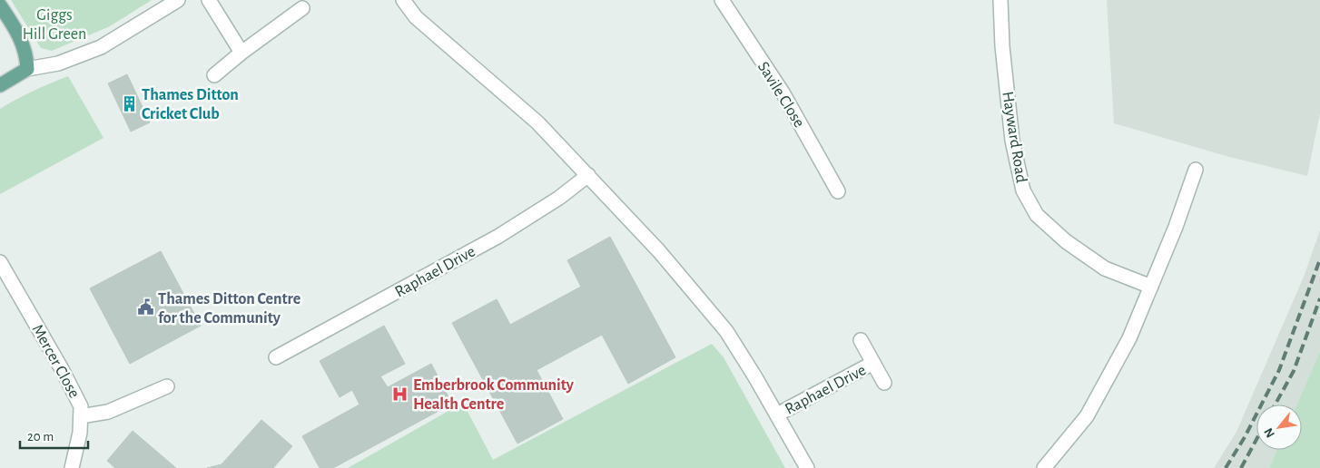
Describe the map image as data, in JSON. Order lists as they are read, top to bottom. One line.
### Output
{"streets":{"street":["Savile Close","Hayward Road","Raphael Drive","Mercer Close"]},"parks":["Giggs Hill Green"],"places":{"building":["Thames Ditton Cricket Club"],"public building":["Thames Ditton Centre for the Community"],"hospital":["Emberbrook Community Health Centre"]},"scale_bar":"20 m","north":"bottom left"}
